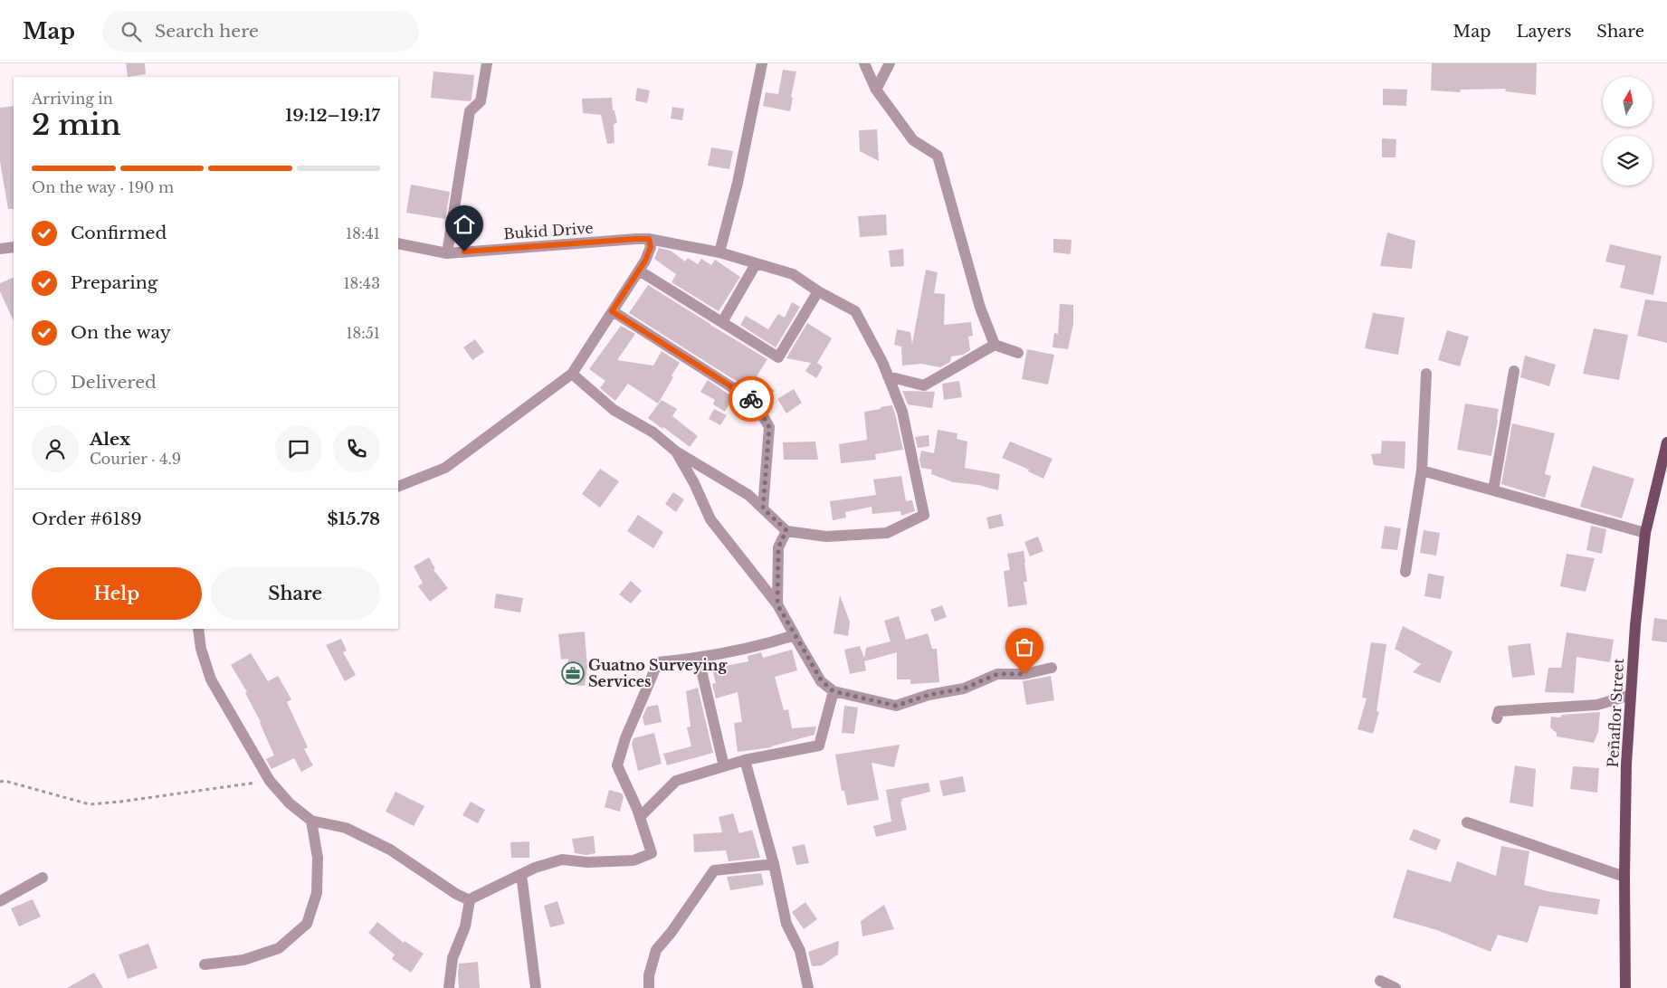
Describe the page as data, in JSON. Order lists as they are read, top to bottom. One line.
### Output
{"streets":{"main road":["Peñaflor Street"],"street":["Bukid Drive"]},"places":{"office":["Guatno Surveying Services"]},"north":"top","page":{"header":"Map","search":"Search here","nav":["Map","Layers","Share"],"heading":["2 min","Arriving in","19:12–19:17"],"panel":["Alex","Courier · 4.9","Order #6189","$15.78"],"bar":"On the way · 190 m","list":[["Confirmed","18:41"],["Preparing","18:43"],["On the way","18:51"],"Delivered"],"buttons":["Help","Share"]}}
